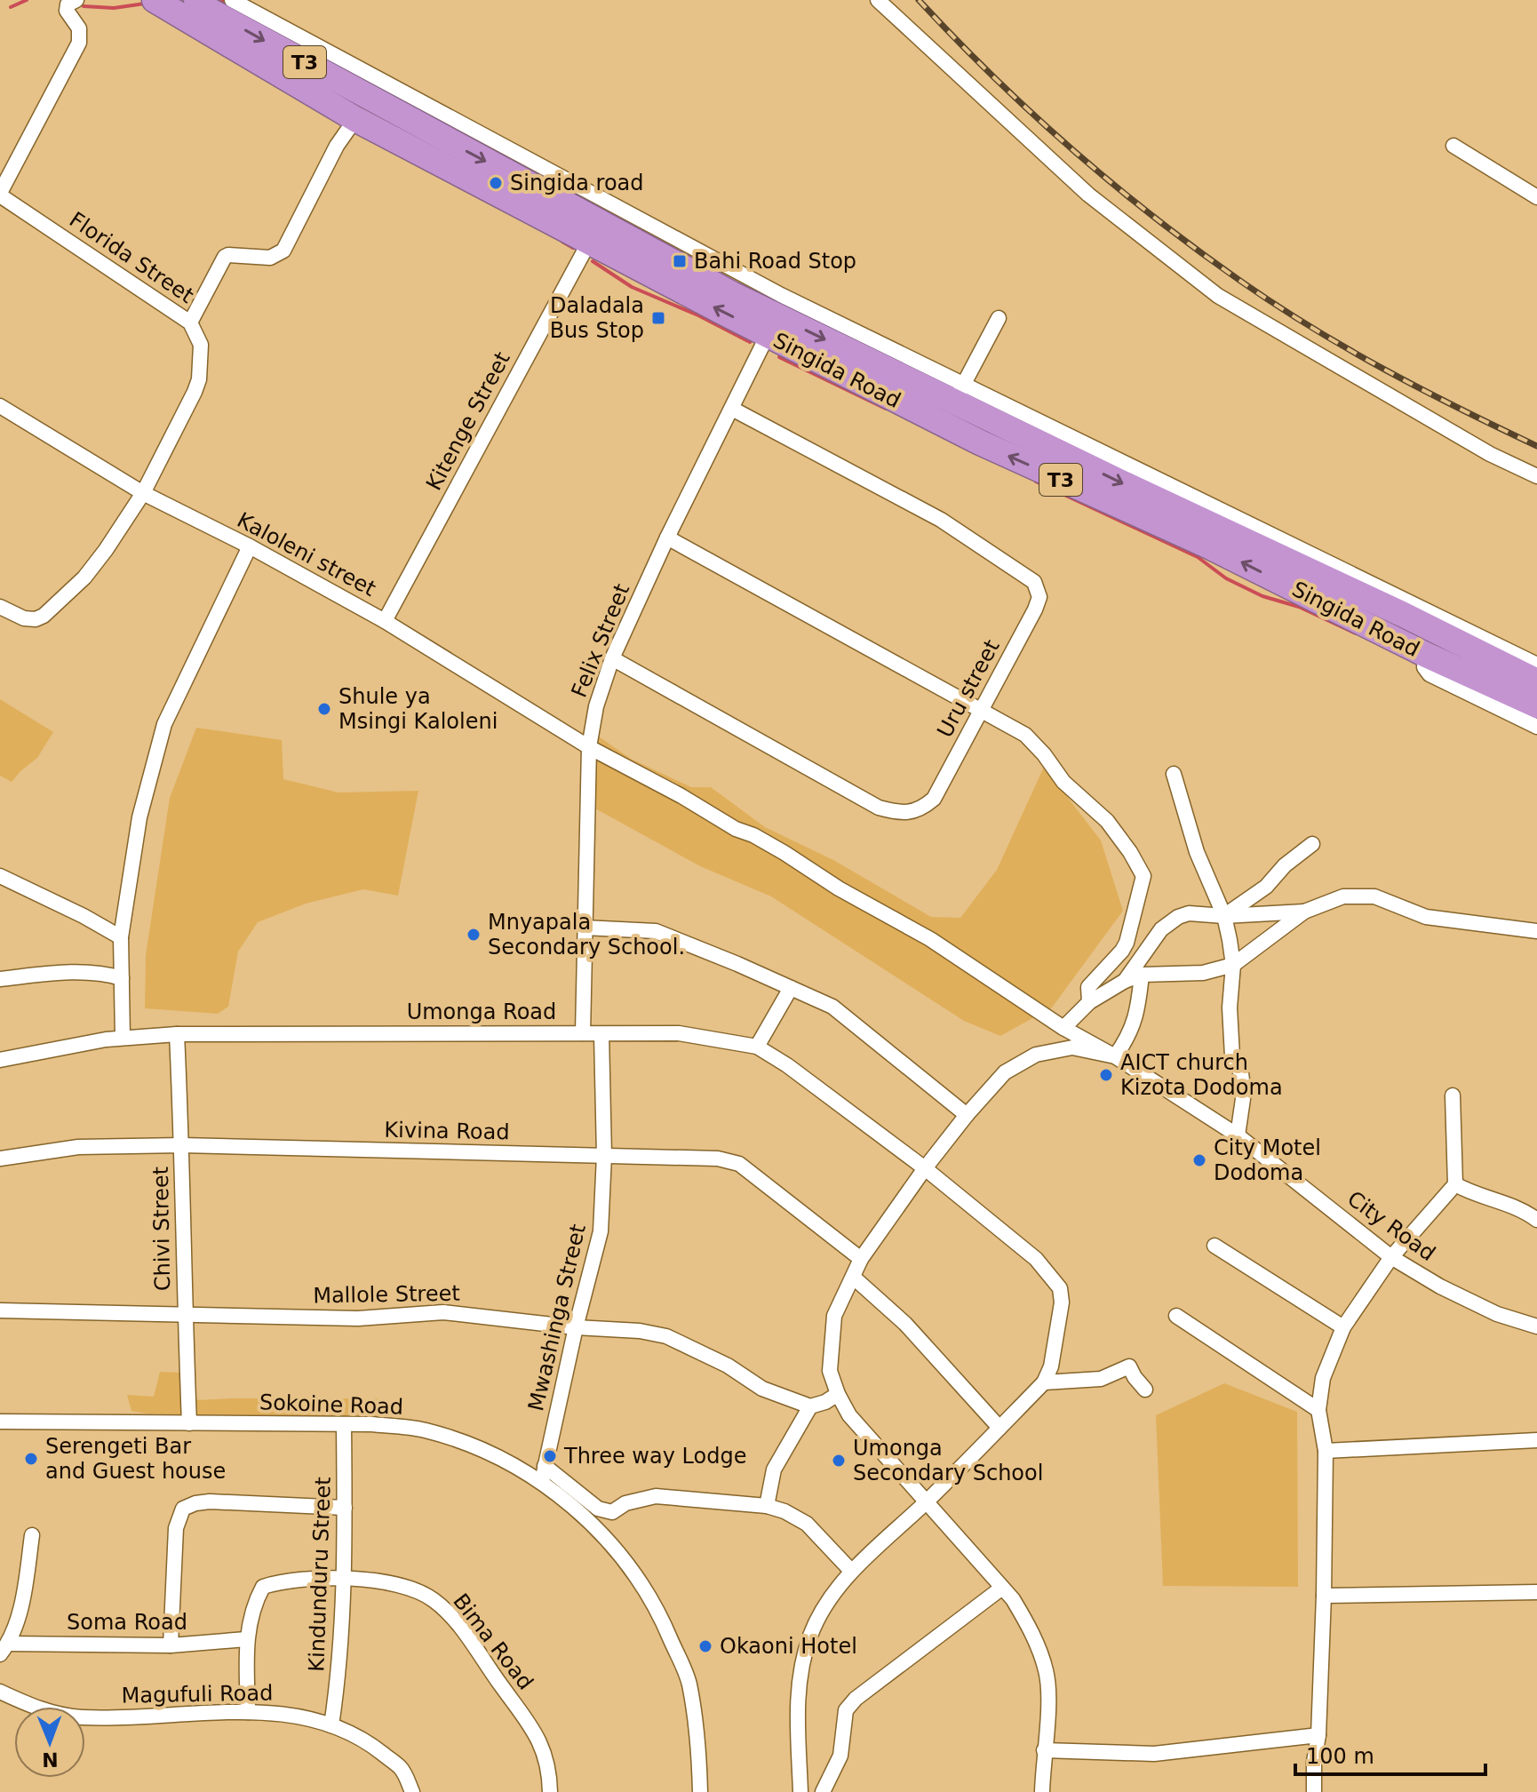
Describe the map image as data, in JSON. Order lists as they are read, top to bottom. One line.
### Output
{"streets":{"highway":["T3","Singida Road"],"street":["Florida Street","Kitenge Street","Kaloleni street","Felix Street","Uru street","Umonga Road","Kivina Road","City Road","Chivi Street","Mallole Street","Mwashinga Street","Sokoine Road","Kindunduru Street","Soma Road","Bima Road","Magufuli Road"]},"crossings":[["Florida Street","Kaloleni street"],["Singida Road","Kitenge Street"],["Singida Road","Felix Street"],["Kitenge Street","Kaloleni street"],["Kaloleni street","Felix Street"],["Kaloleni street","City Road"],["Felix Street","Uru street"],["Felix Street","Umonga Road"],["Umonga Road","City Road"],["Umonga Road","Chivi Street"],["Umonga Road","Mwashinga Street"],["Kivina Road","City Road"],["Kivina Road","Chivi Street"],["Kivina Road","Mwashinga Street"],["Chivi Street","Mallole Street"],["Chivi Street","Sokoine Road"],["Mallole Street","Mwashinga Street"],["Mwashinga Street","Sokoine Road"],["Sokoine Road","Kindunduru Street"],["Kindunduru Street","Bima Road"],["Kindunduru Street","Magufuli Road"],["Soma Road","Bima Road"],["Bima Road","Magufuli Road"]],"places":{"other":["Singida road","Shule ya Msingi Kaloleni","Mnyapala Secondary School.","AICT church Kizota Dodoma","City Motel Dodoma","Three way Lodge","Serengeti Bar and Guest house","Umonga Secondary School","Okaoni Hotel"],"transit":["Bahi Road Stop","Daladala Bus Stop"]},"scale_bar":"100 m","north":"bottom"}
